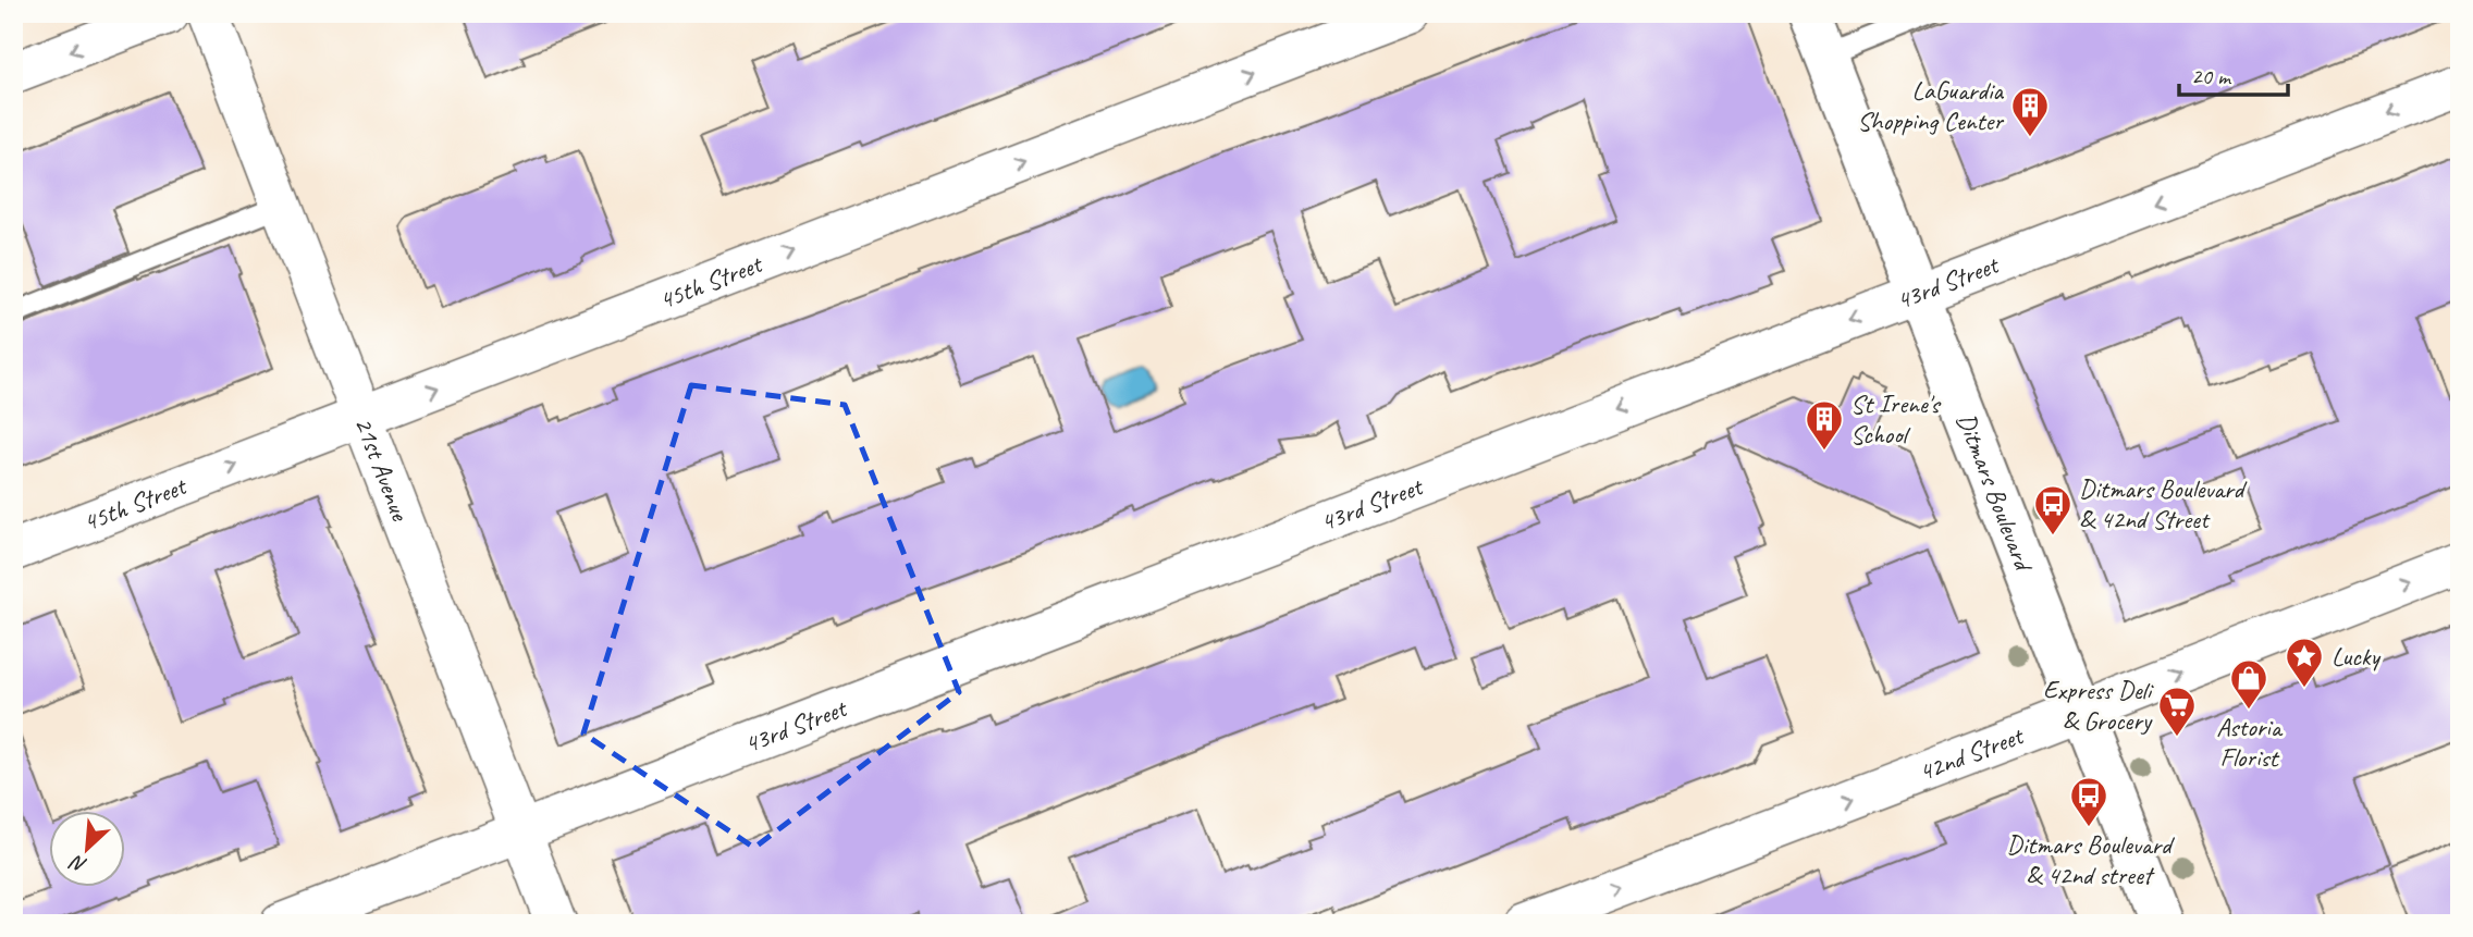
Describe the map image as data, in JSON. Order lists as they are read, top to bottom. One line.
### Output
{"streets":{"street":["45th Street","43rd Street","21st Avenue","Ditmars Boulevard","42nd Street"]},"crossings":[["45th Street","21st Avenue"],["43rd Street","21st Avenue"],["43rd Street","Ditmars Boulevard"],["Ditmars Boulevard","42nd Street"]],"one_way":["45th Street","43rd Street","42nd Street"],"places":{"building":["LaGuardia Shopping Center","St Irene's School"],"bus stop":["Ditmars Boulevard & 42nd Street","Ditmars Boulevard & 42nd street"],"place":["Lucky"],"shop":["Astoria Florist"],"supermarket":["Express Deli & Grocery"]},"scale_bar":"20 m","north":"bottom left"}
